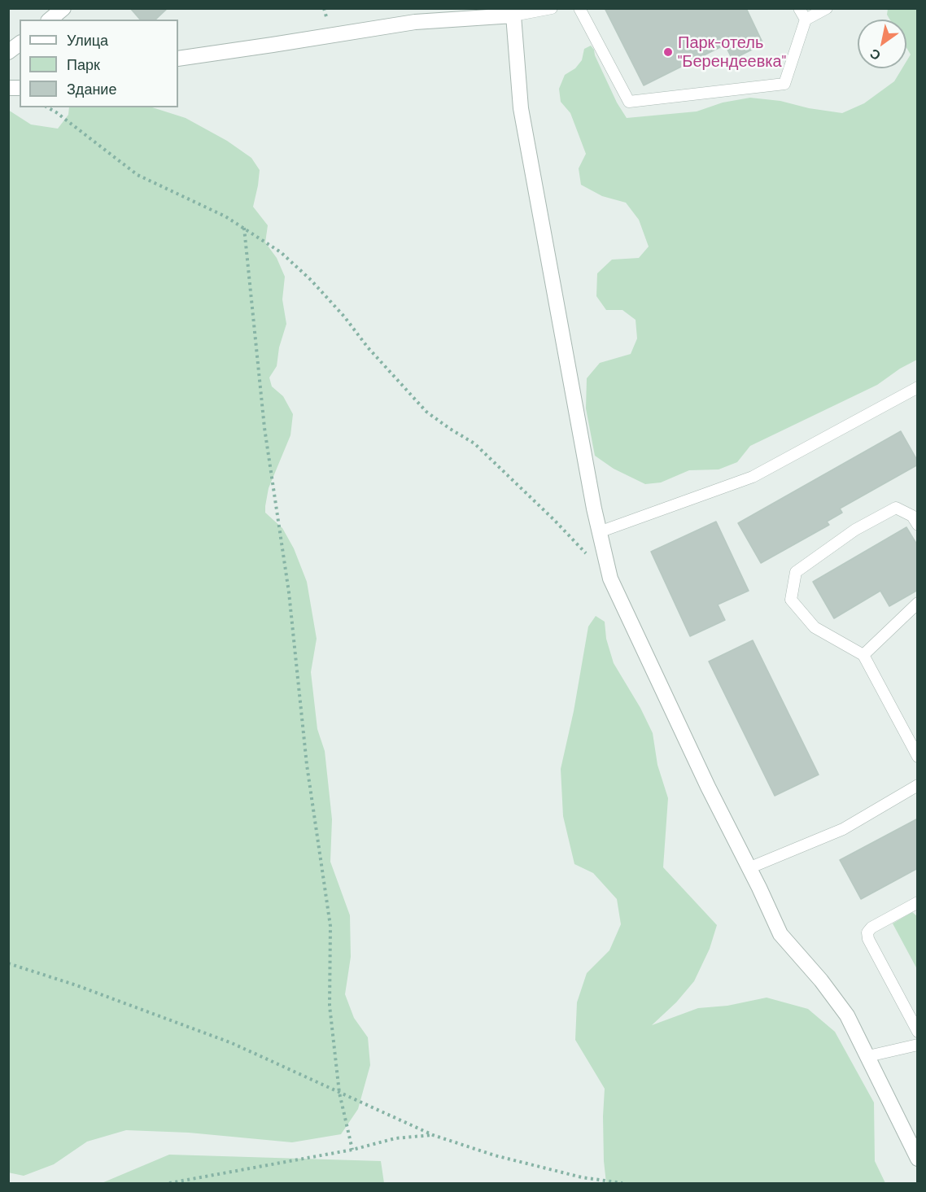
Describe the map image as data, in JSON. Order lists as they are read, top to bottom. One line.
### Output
{"places":["Парк-отель \"Берендеевка\""],"legend":["Улица","Парк","Здание"],"north":"bottom left"}
